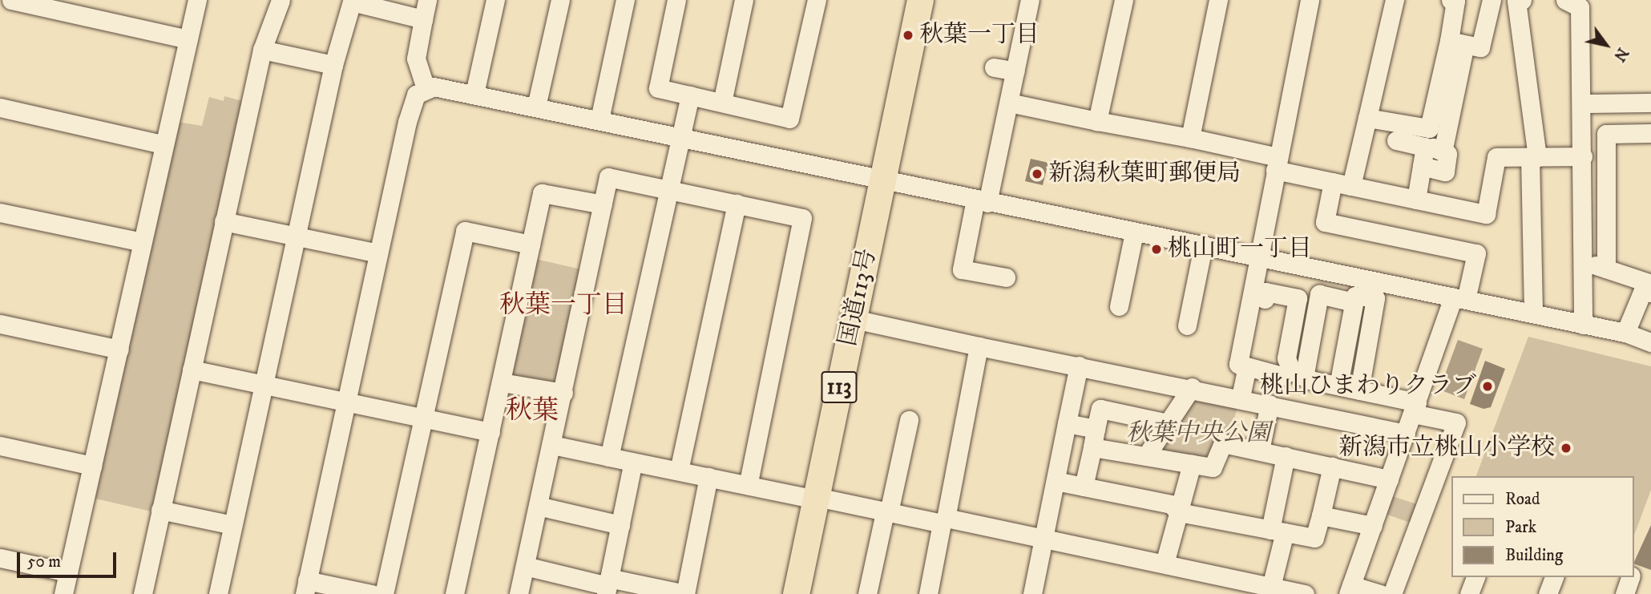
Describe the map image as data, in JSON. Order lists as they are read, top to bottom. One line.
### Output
{"streets":{"highway":["国道113号","113"]},"districts":["秋葉一丁目","秋葉"],"parks":["秋葉中央公園"],"places":["秋葉一丁目","新潟秋葉町郵便局","桃山町一丁目","桃山ひまわりクラブ","新潟市立桃山小学校"],"legend":["Road","Park","Building"],"scale_bar":"50 m","north":"bottom right"}
